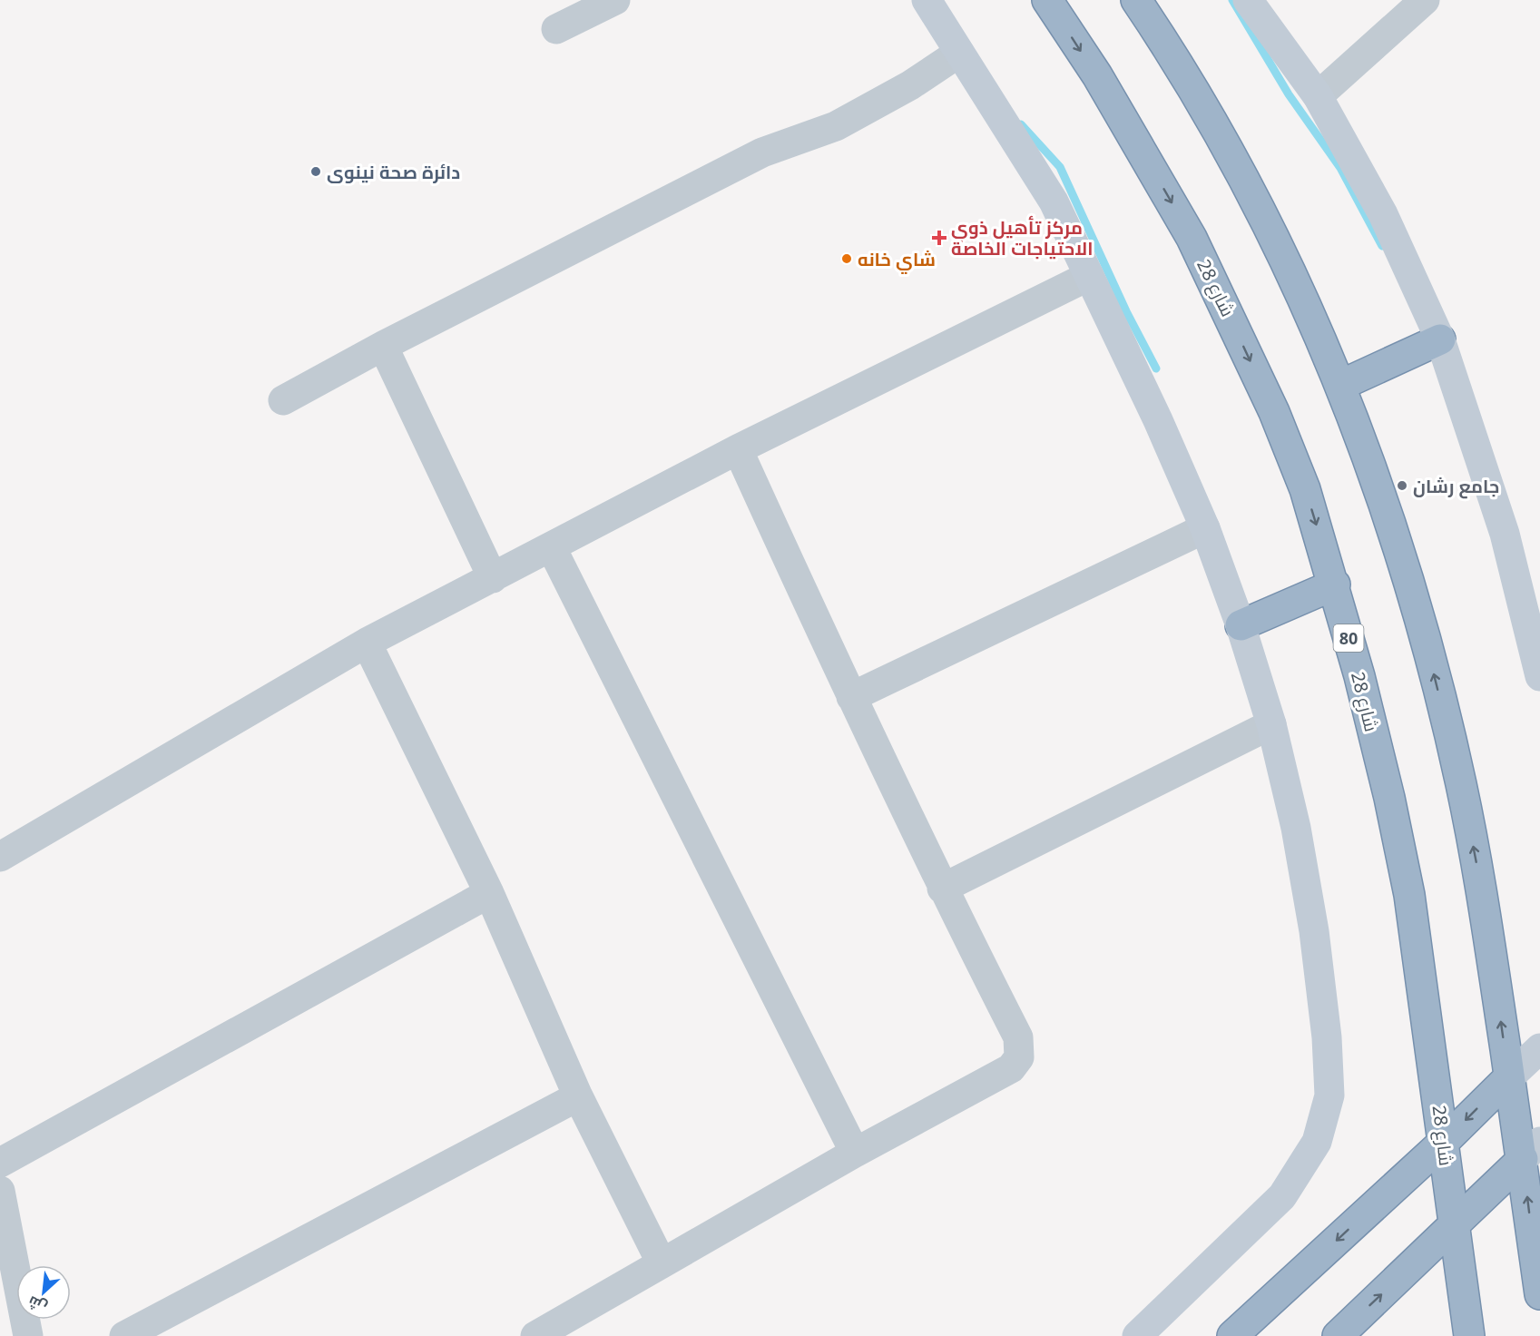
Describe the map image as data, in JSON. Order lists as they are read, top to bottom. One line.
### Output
{"streets":{"highway":["شارع 28","80"]},"places":{"other":["دائرة صحة نينوى","شاي خانه","جامع رشان"],"health":["مركز تأهيل ذوي الاحتياجات الخاصة"]},"north":"bottom left"}
